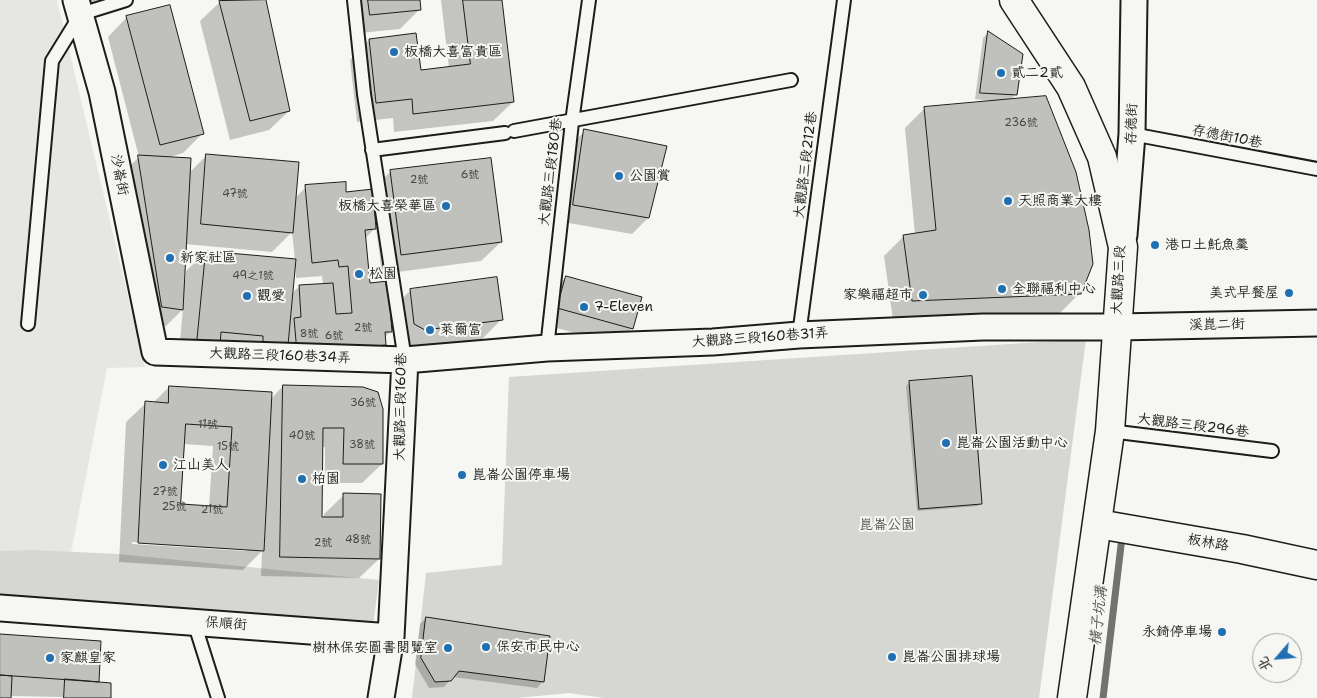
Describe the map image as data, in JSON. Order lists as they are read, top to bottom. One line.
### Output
{"streets":{"main road":["大觀路三段","板林路"],"street":["存德街","沙崙街","溪崑二街","大觀路三段160巷31弄","大觀路三段160巷34弄","大觀路三段160巷","保順街"],"lane":["存德街10巷","大觀路三段212巷","大觀路三段180巷","大觀路三段296巷"]},"crossings":[["存德街","存德街10巷"],["存德街","大觀路三段"],["大觀路三段212巷","大觀路三段160巷31弄"],["大觀路三段180巷","大觀路三段160巷31弄"],["沙崙街","大觀路三段160巷34弄"],["大觀路三段","溪崑二街"],["大觀路三段","大觀路三段160巷31弄"],["大觀路三段","大觀路三段296巷"],["大觀路三段","板林路"],["溪崑二街","大觀路三段160巷31弄"],["大觀路三段160巷31弄","大觀路三段160巷34弄"],["大觀路三段160巷31弄","大觀路三段160巷"],["大觀路三段160巷34弄","大觀路三段160巷"],["大觀路三段160巷","保順街"]],"water":["橫子坑溝"],"parks":["崑崙公園"],"places":["板橋大喜富貴區","貳二2貳","公園賞","天照商業大樓","板橋大喜榮華區","港口土魠魚羹","新家社區","松園","全聯福利中心","美式早餐屋","家樂福超市","觀愛","7-Eleven","萊爾富","崑崙公園活動中心","江山美人","崑崙公園停車場","柏園","永錡停車場","保安市民中心","樹林保安圖書閱覽室","崑崙公園排球場","家麒皇家"],"house_numbers":["236號","6號","2號","47號","49之1號","2號","8號","6號","36號","11號","40號","38號","15號","27號","25號","21號","48號","2號"],"north":"bottom left"}
